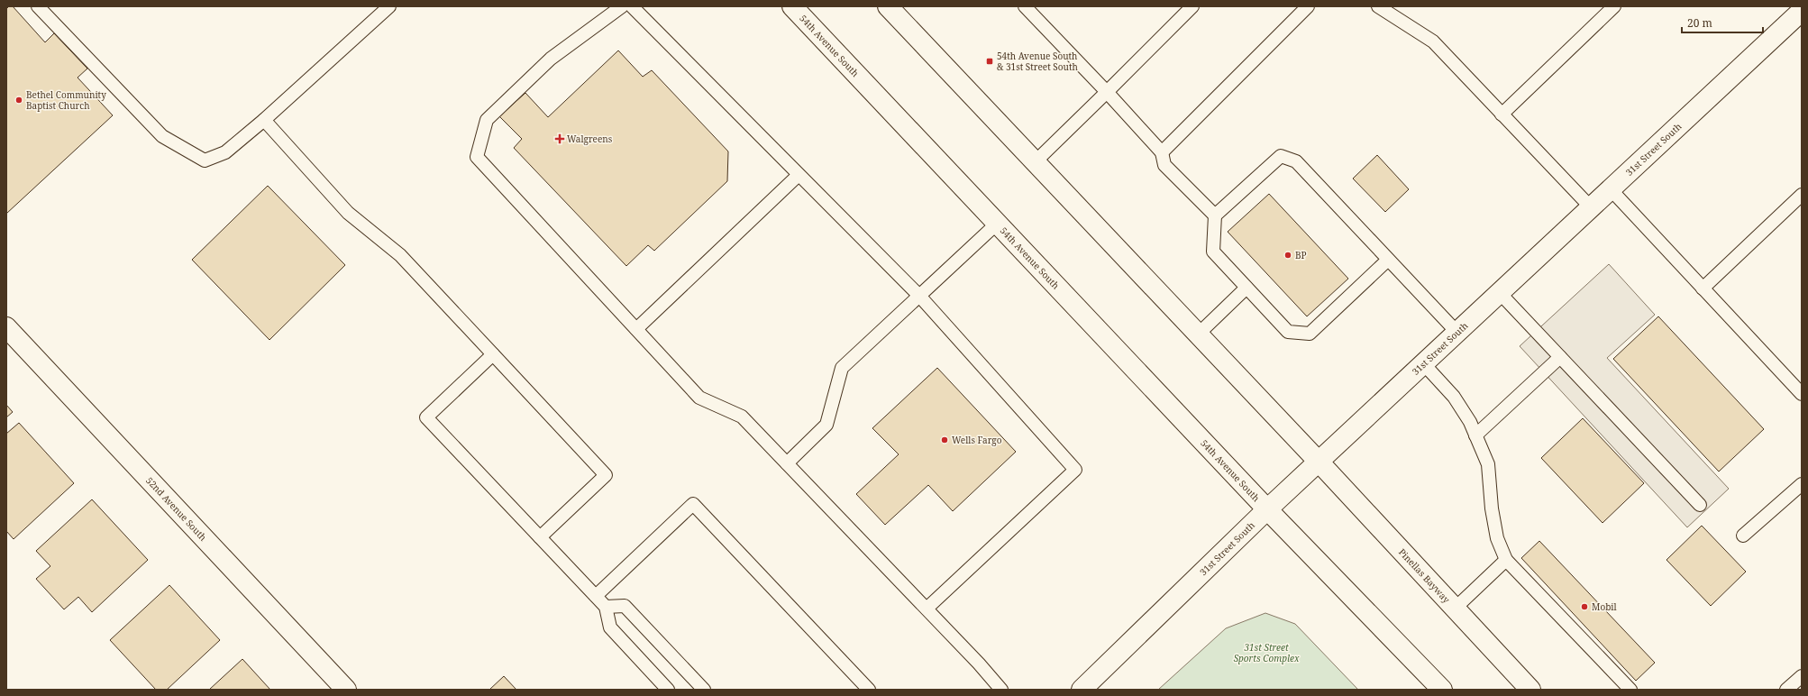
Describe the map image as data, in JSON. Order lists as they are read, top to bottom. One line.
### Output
{"streets":{"main road":["54th Avenue South","31st Street South","52nd Avenue South","Pinellas Bayway"]},"crossings":[["54th Avenue South","31st Street South"],["31st Street South","Pinellas Bayway"]],"parks":["31st Street Sports Complex"],"places":{"transit":["54th Avenue South & 31st Street South"],"other":["Bethel Community Baptist Church","BP","Wells Fargo","Mobil"],"health":["Walgreens"]},"scale_bar":"20 m"}
